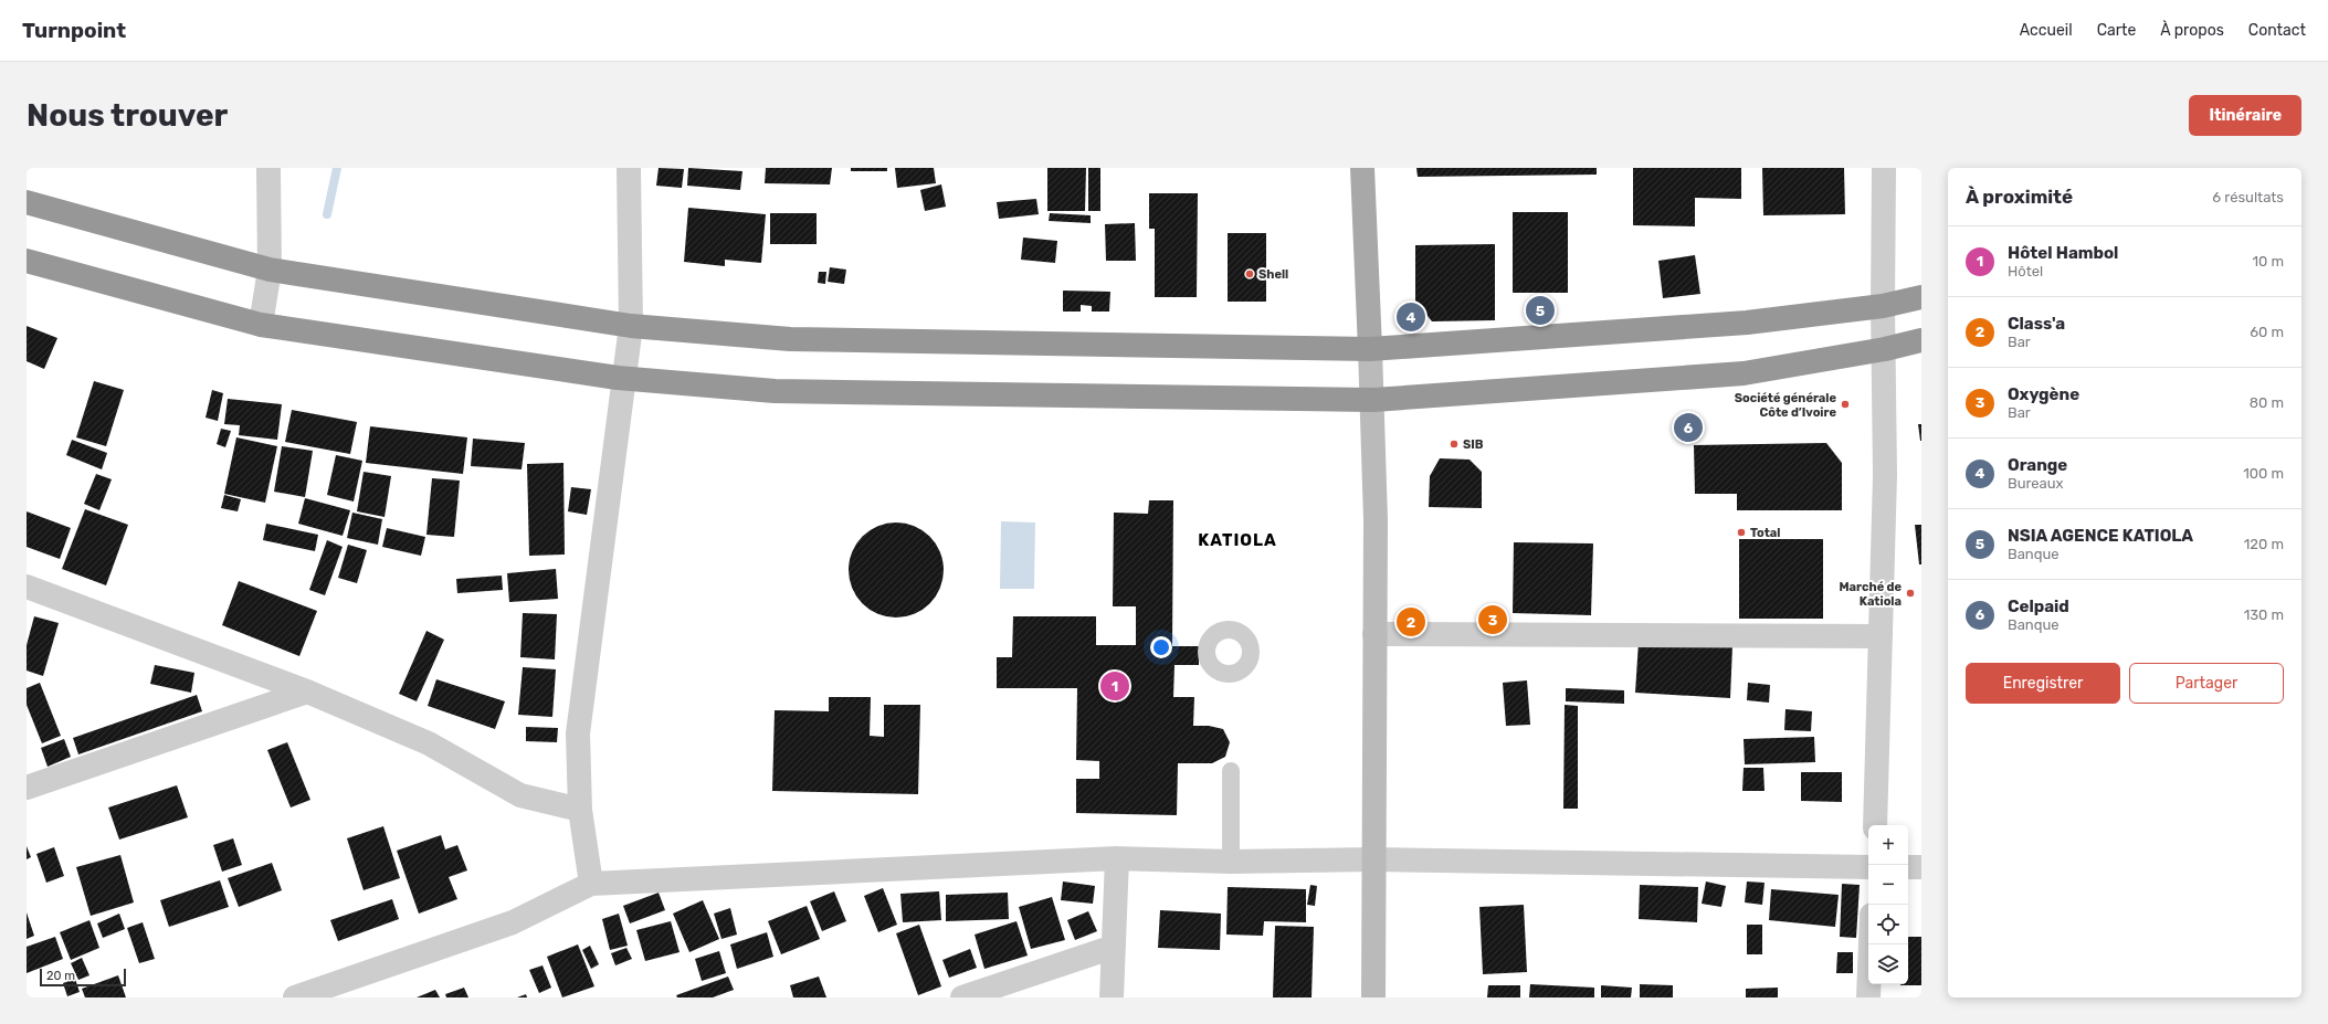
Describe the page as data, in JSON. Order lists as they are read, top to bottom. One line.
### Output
{"districts":["KATIOLA"],"places":["Shell","Société générale Côte d’Ivoire","SIB","Total","Marché de Katiola"],"scale_bar":"20 m","page":{"header":"Turnpoint","nav":["Accueil","Carte","À propos","Contact"],"buttons":["Itinéraire",["Enregistrer","Partager"]],"title":"Nous trouver","heading":["À proximité","6 résultats"],"list":[{"mark":"1","name":"Hôtel Hambol","note":"Hôtel","value":"10 m"},{"mark":"2","name":"Class'a","note":"Bar","value":"60 m"},{"mark":"3","name":"Oxygène","note":"Bar","value":"80 m"},{"mark":"4","name":"Orange","note":"Bureaux","value":"100 m"},{"mark":"5","name":"NSIA AGENCE KATIOLA","note":"Banque","value":"120 m"},{"mark":"6","name":"Celpaid","note":"Banque","value":"130 m"}],"pins":["5","4","6","3","2","1"],"map_buttons":["+","−"],"scale":"20 m"}}
